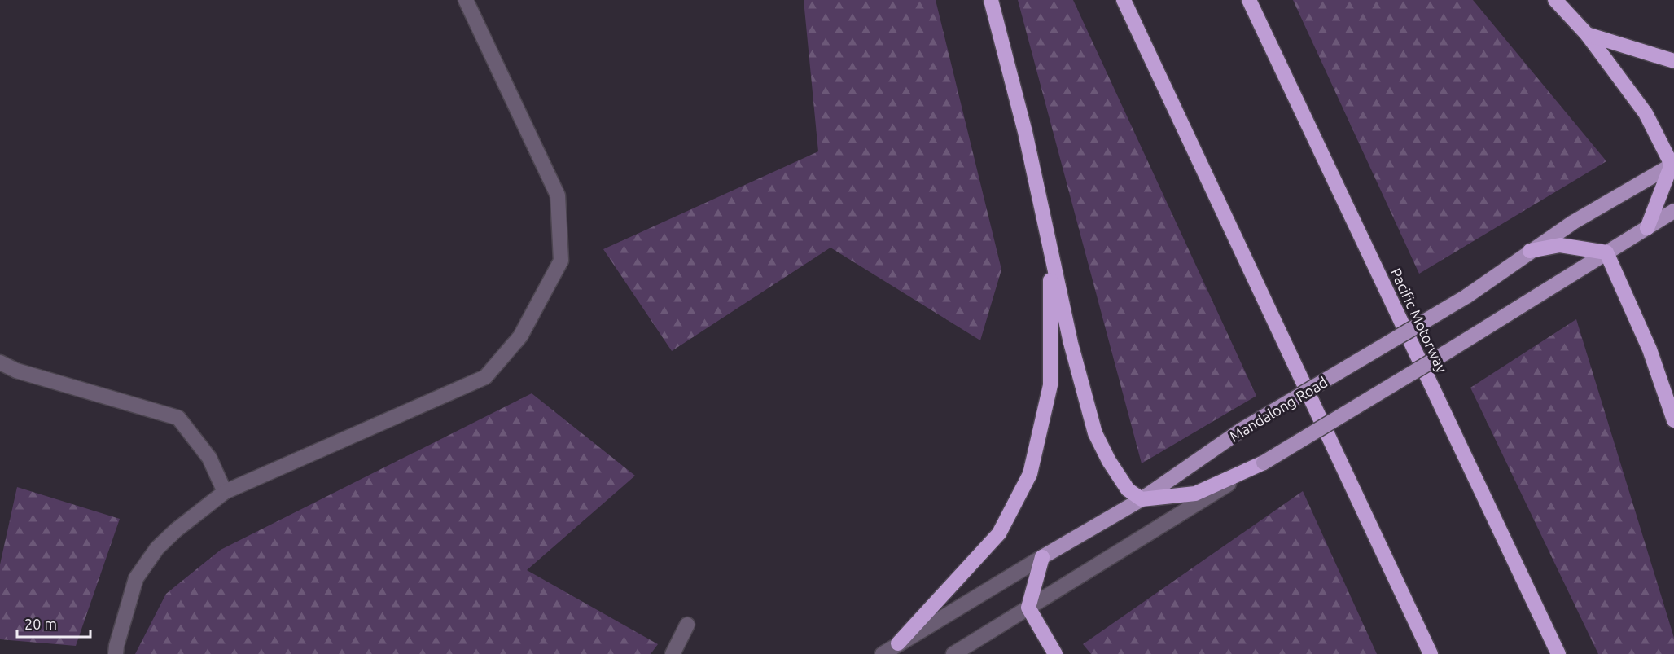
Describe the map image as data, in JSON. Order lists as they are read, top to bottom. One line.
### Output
{"streets":{"highway":["Pacific Motorway"],"main road":["Mandalong Road"]},"scale_bar":"20 m"}
